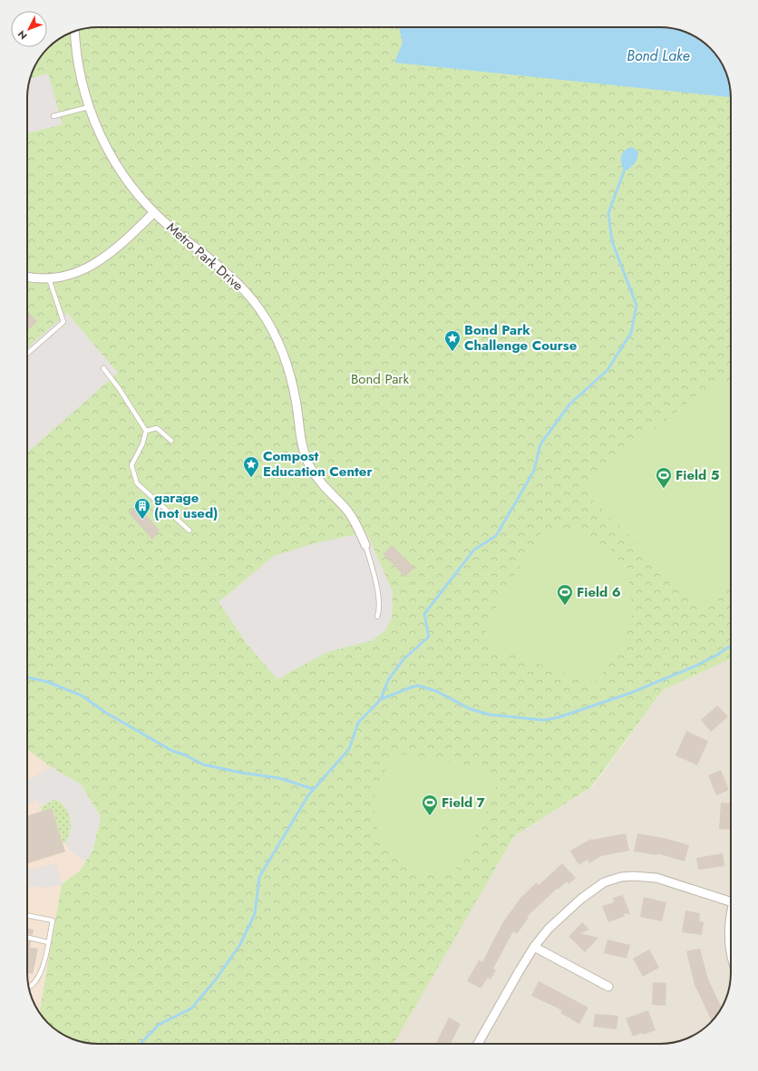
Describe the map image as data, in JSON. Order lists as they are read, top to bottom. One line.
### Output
{"streets":{"street":["Metro Park Drive"]},"water":["Bond Lake"],"parks":["Bond Park"],"places":{"place":["Bond Park Challenge Course","Compost Education Center"],"sports":["Field 5","Field 6","Field 7"],"building":["garage (not used)"]},"north":"bottom left"}
